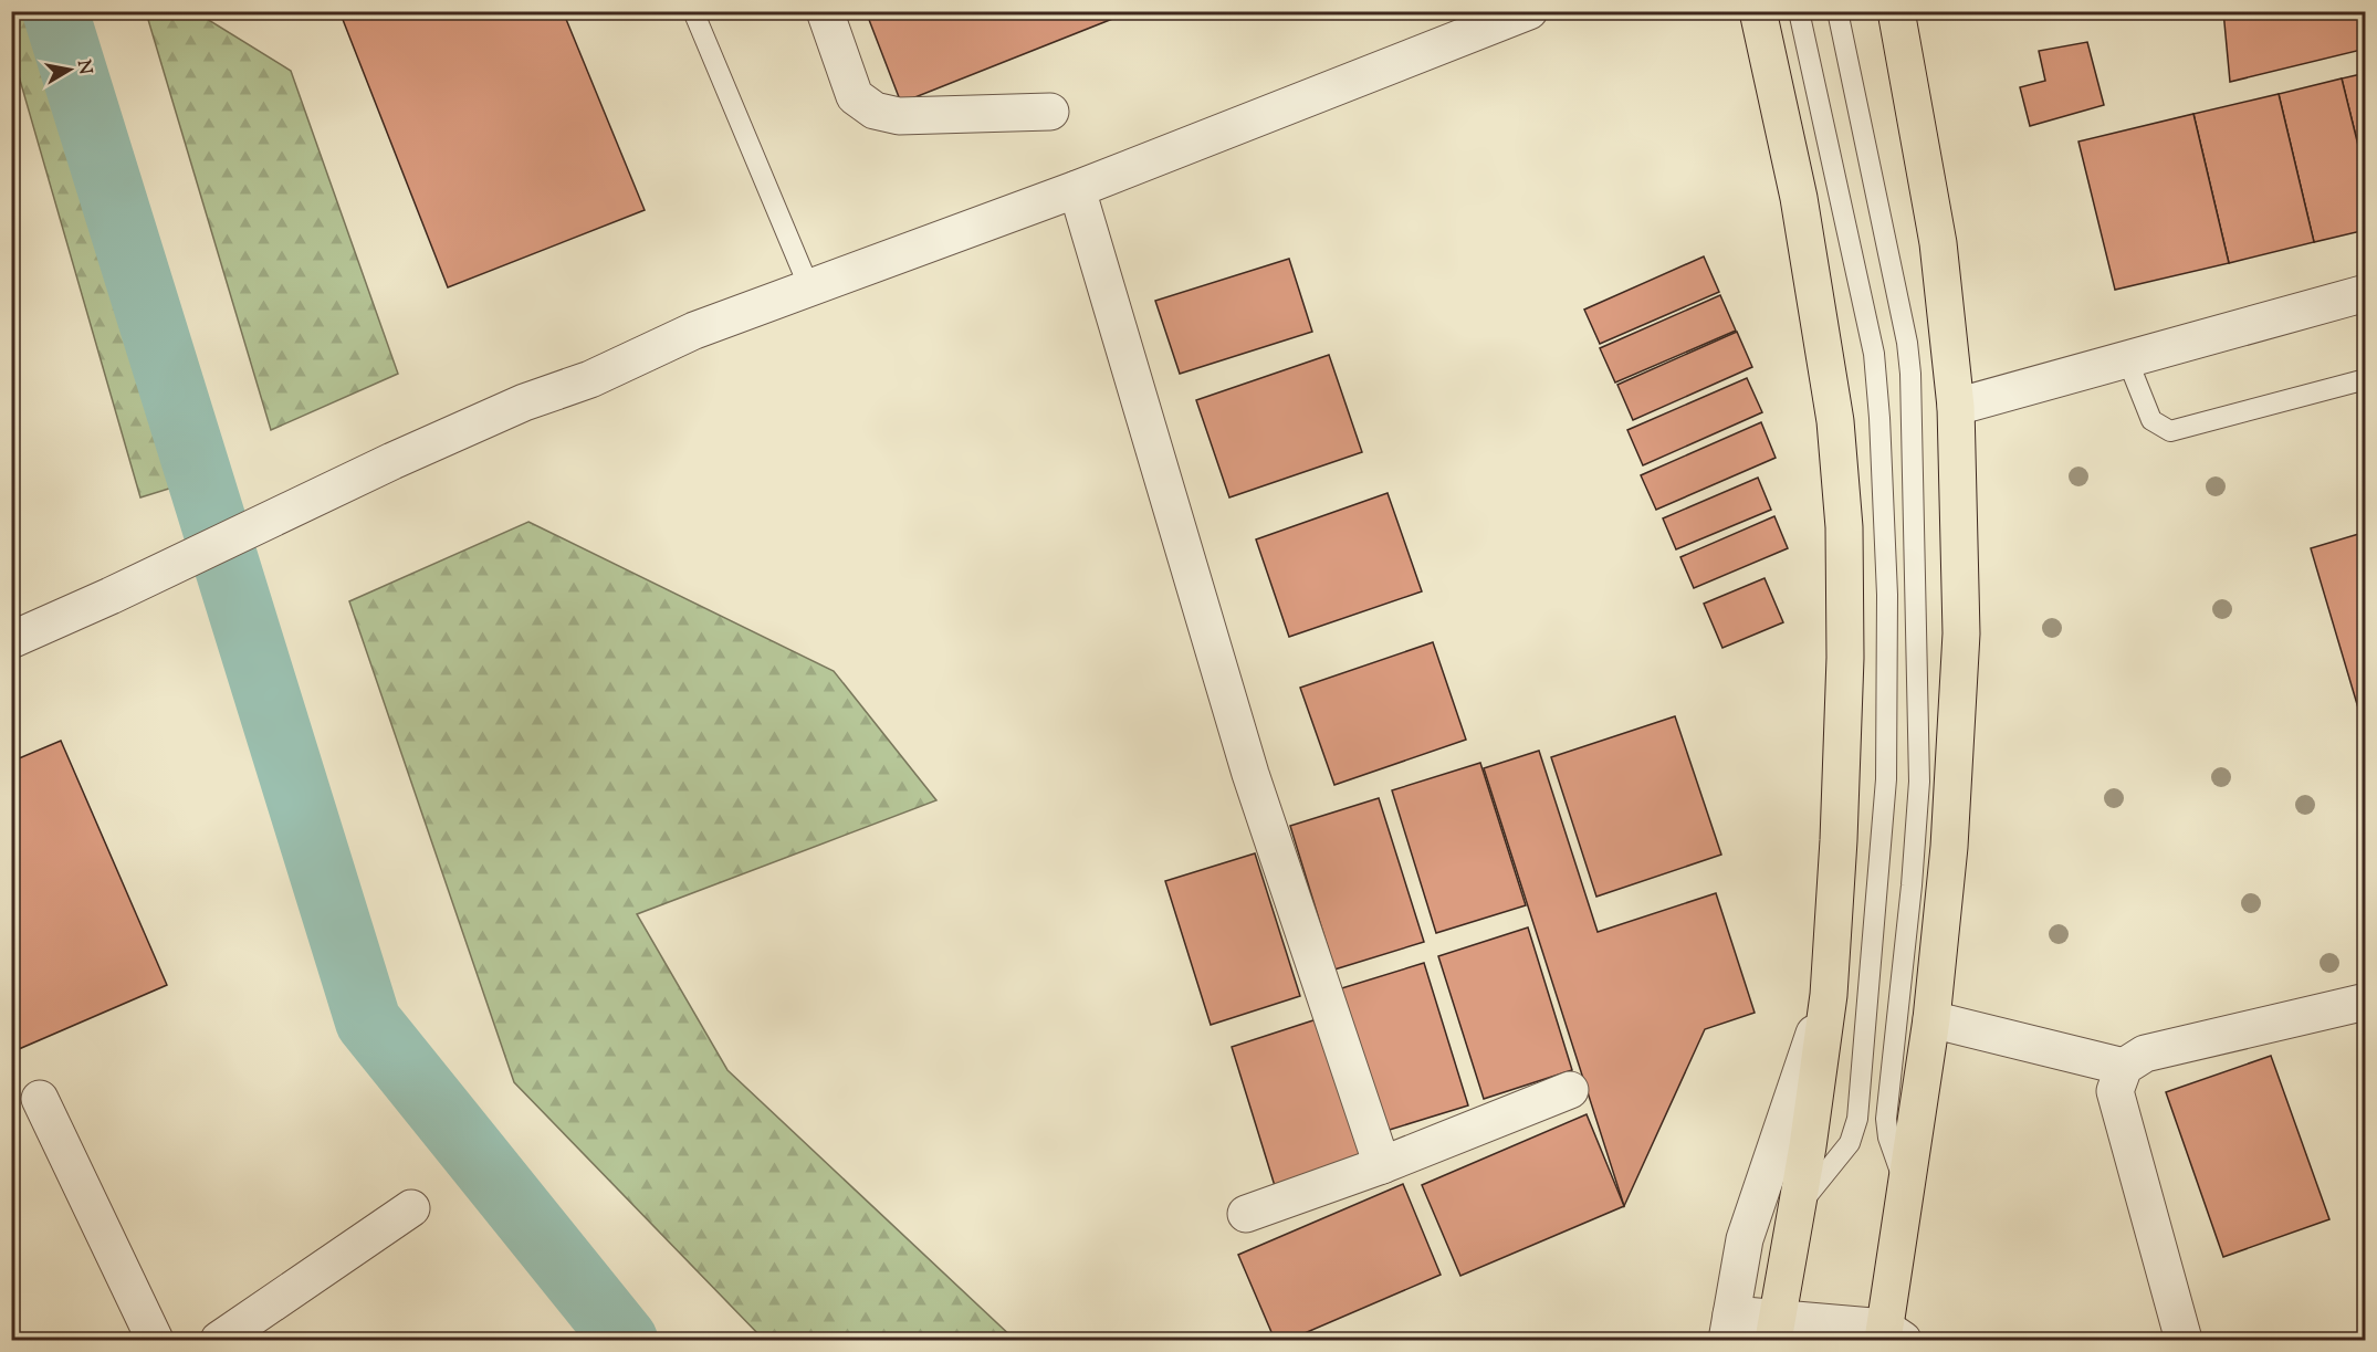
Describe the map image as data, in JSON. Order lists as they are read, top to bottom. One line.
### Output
{"north":"right"}
